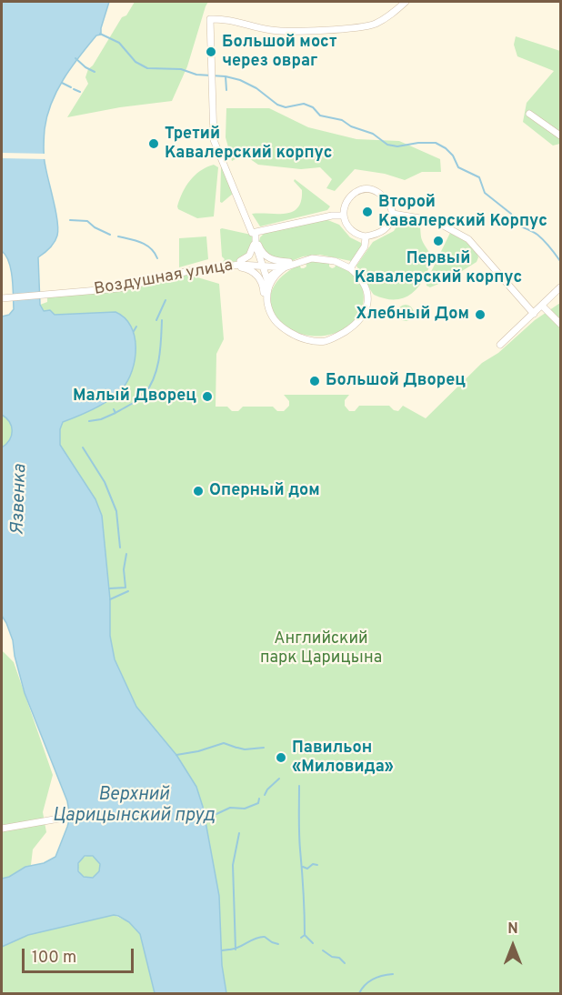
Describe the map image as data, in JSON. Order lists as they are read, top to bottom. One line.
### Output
{"streets":{"street":["Воздушная улица"]},"water":["Язвенка","Верхний Царицынский пруд"],"parks":["Английский парк Царицына"],"places":["Большой мост через овраг","Третий Кавалерский корпус","Второй Кавалерский Корпус","Первый Кавалерский корпус","Хлебный Дом","Большой Дворец","Малый Дворец","Оперный дом","Павильон «Миловида»"],"scale_bar":"100 m","north":"top"}
